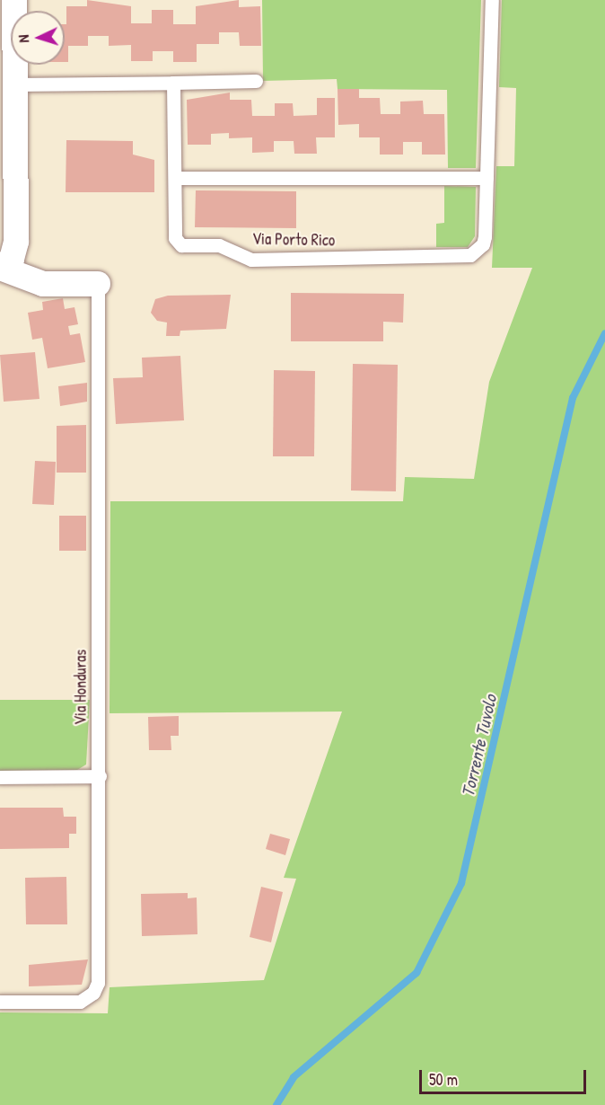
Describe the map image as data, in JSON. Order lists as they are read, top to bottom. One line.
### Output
{"streets":{"lane":["Via Porto Rico","Via Honduras"]},"water":["Torrente Tuvolo"],"scale_bar":"50 m","north":"left"}
